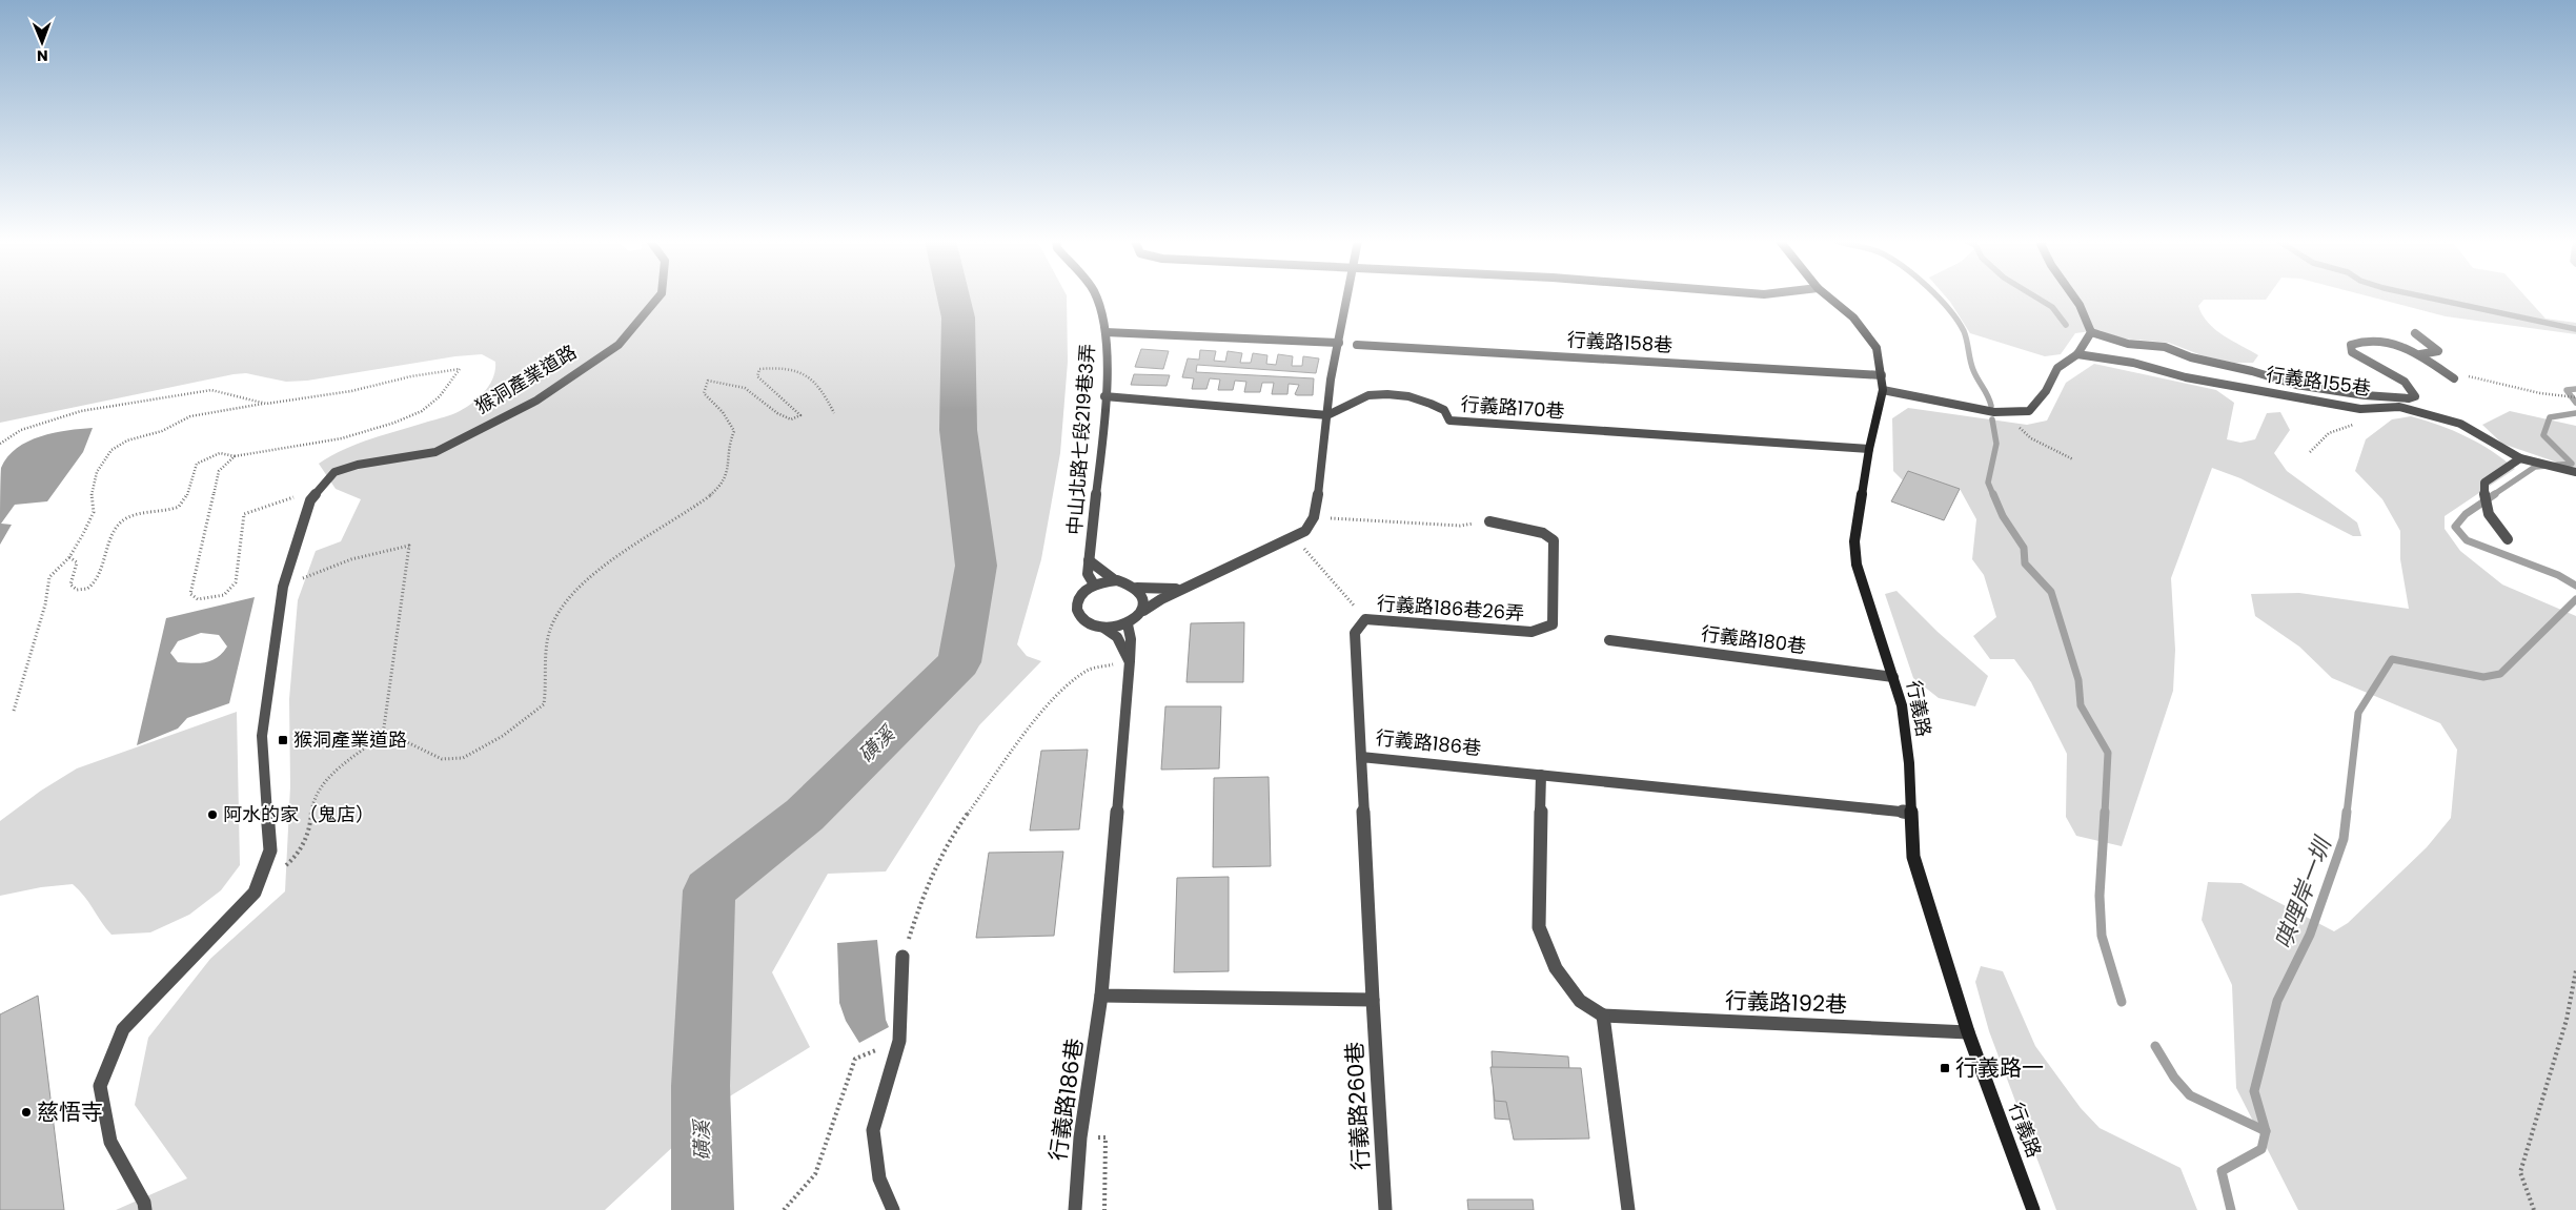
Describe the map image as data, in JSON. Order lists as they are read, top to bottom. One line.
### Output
{"streets":{"street":["行義路158巷","猴洞產業道路","行義路155巷","行義路170巷","中山北路七段219巷3弄","行義路186巷26弄","行義路180巷","行義路","行義路186巷","行義路192巷","行義路260巷"]},"crossings":[["行義路158巷","行義路"],["行義路170巷","行義路"],["中山北路七段219巷3弄","行義路186巷"],["行義路186巷26弄","行義路186巷"],["行義路180巷","行義路"],["行義路","行義路186巷"],["行義路","行義路192巷"],["行義路186巷","行義路260巷"]],"water":["磺溪","唭哩岸一圳"],"places":{"transit":["猴洞產業道路","行義路一"],"other":["阿水的家（鬼店）","慈悟寺"]},"north":"bottom"}
